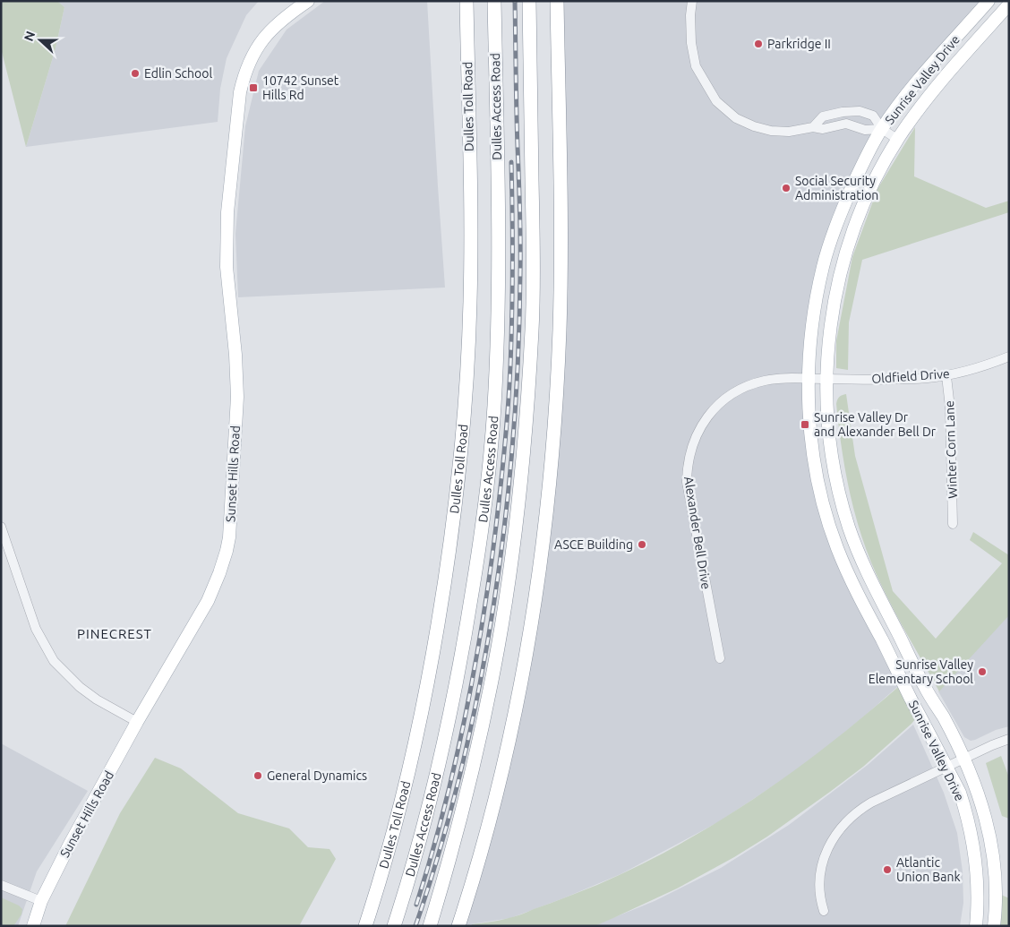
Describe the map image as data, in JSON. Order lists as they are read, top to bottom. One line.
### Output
{"streets":{"highway":["Dulles Toll Road","Dulles Access Road"],"main road":["Sunrise Valley Drive","Sunset Hills Road"],"street":["Oldfield Drive","Winter Corn Lane","Alexander Bell Drive"]},"crossings":[["Sunrise Valley Drive","Oldfield Drive"],["Sunrise Valley Drive","Alexander Bell Drive"],["Oldfield Drive","Winter Corn Lane"],["Oldfield Drive","Alexander Bell Drive"]],"districts":["PINECREST"],"places":{"other":["Parkridge II","Edlin School","Social Security Administration","ASCE Building","Sunrise Valley Elementary School","General Dynamics","Atlantic Union Bank"],"transit":["10742 Sunset Hills Rd","Sunrise Valley Dr and Alexander Bell Dr"]},"north":"left"}
